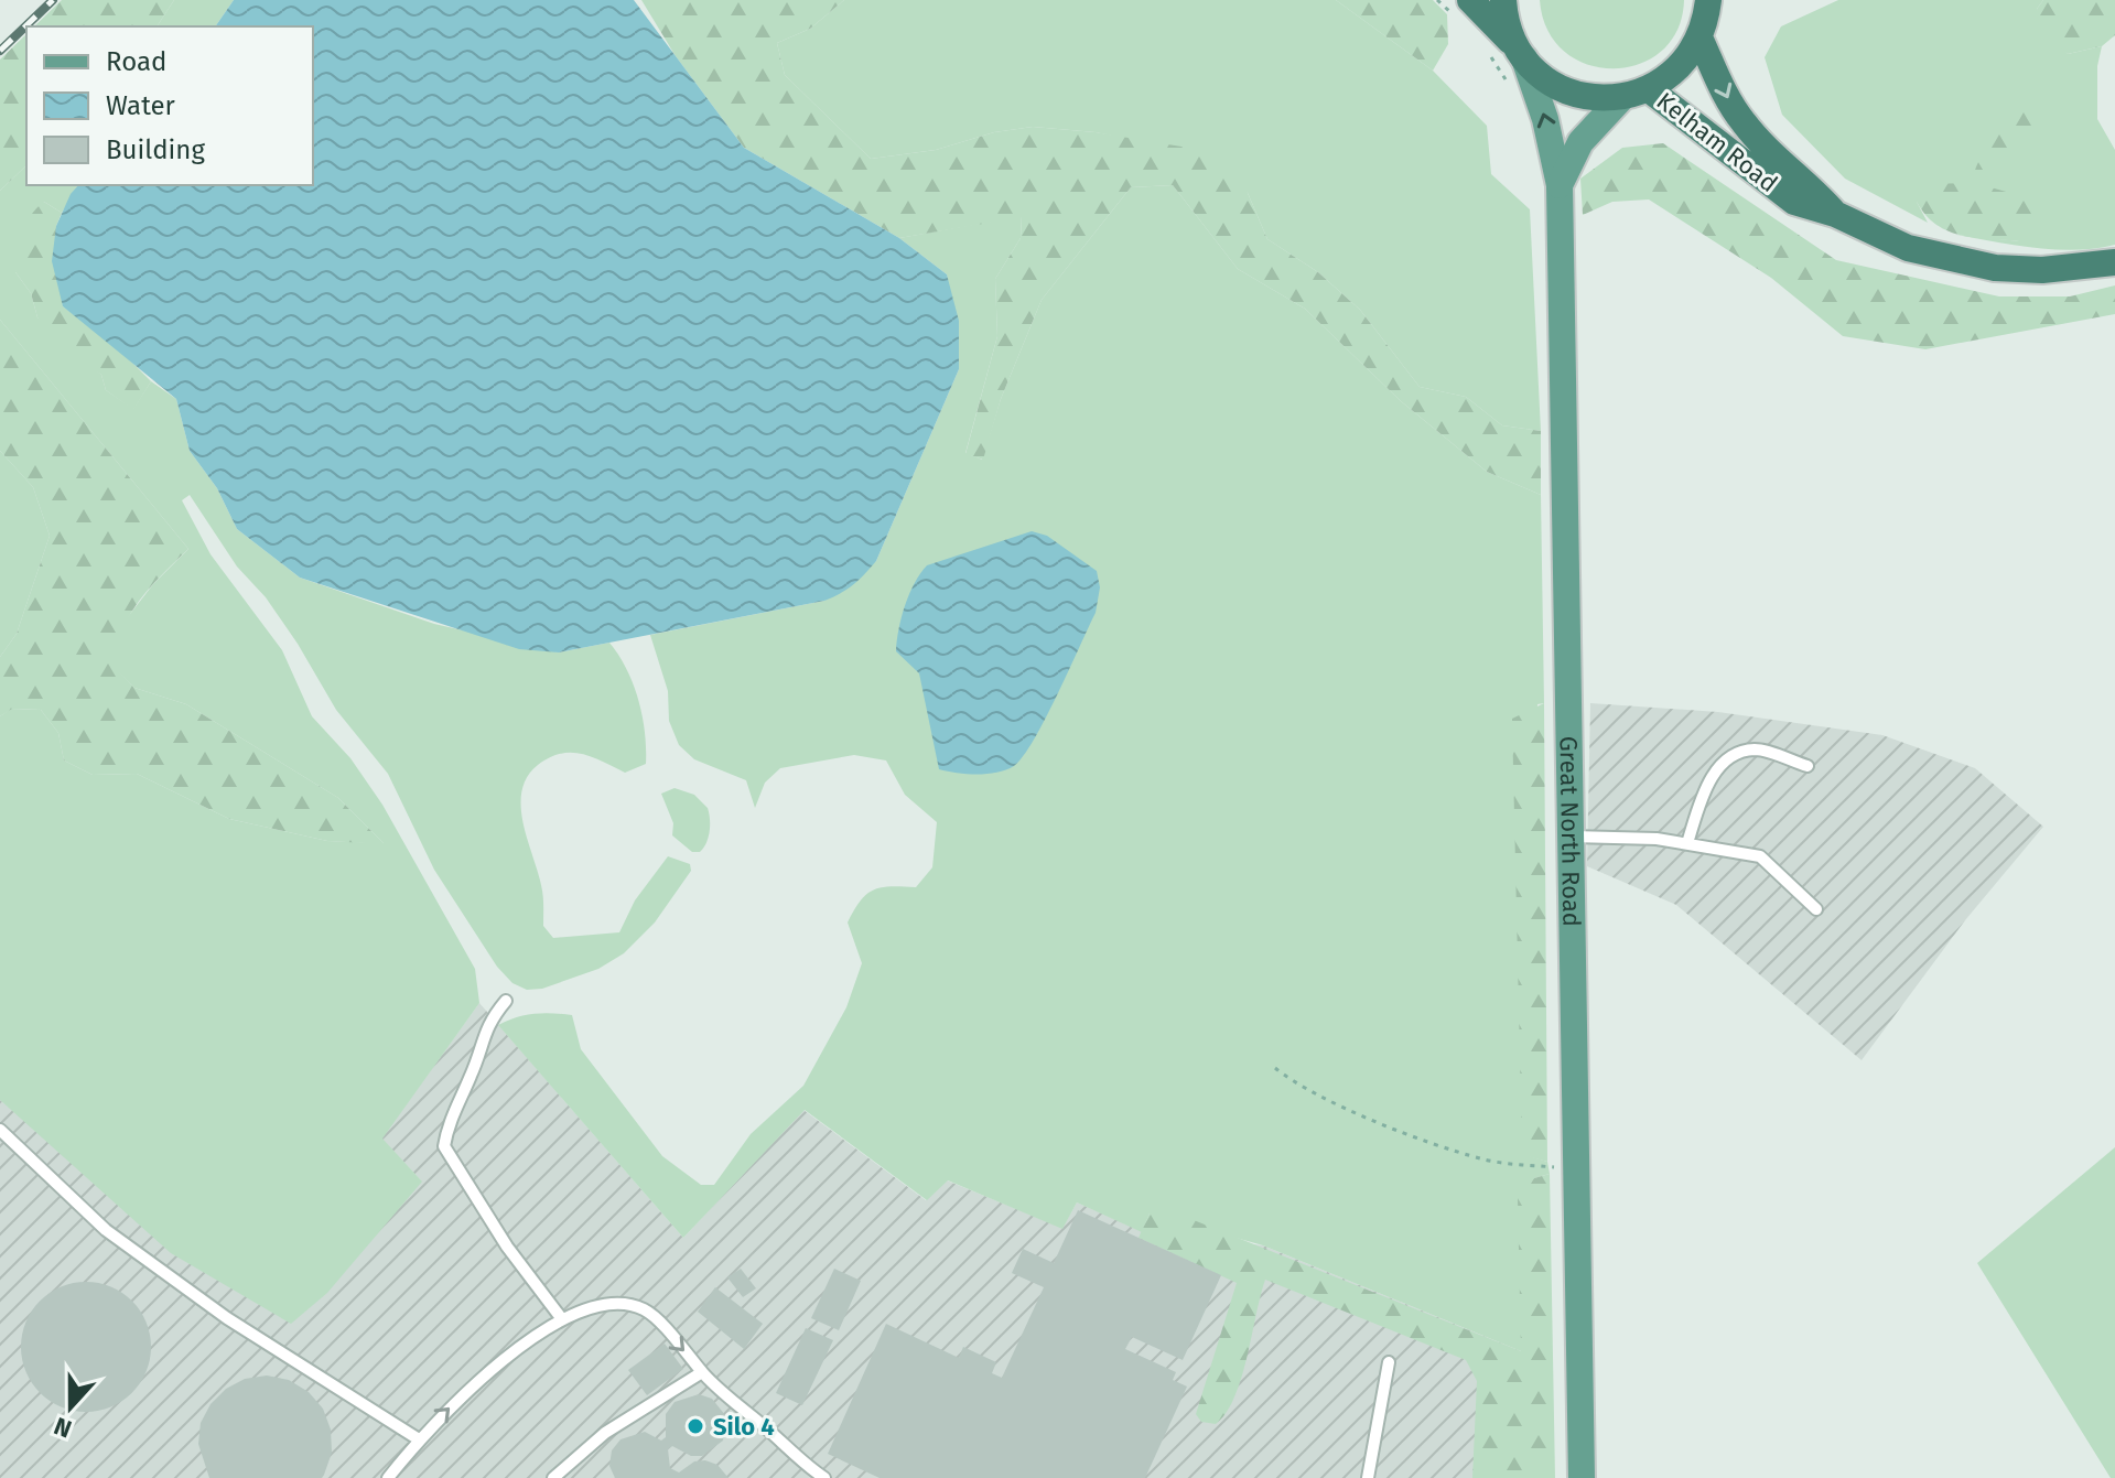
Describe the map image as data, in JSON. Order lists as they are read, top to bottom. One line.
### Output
{"streets":{"highway":["Kelham Road"],"main road":["Great North Road"]},"places":["Silo 4"],"legend":["Road","Water","Building"],"north":"bottom"}
